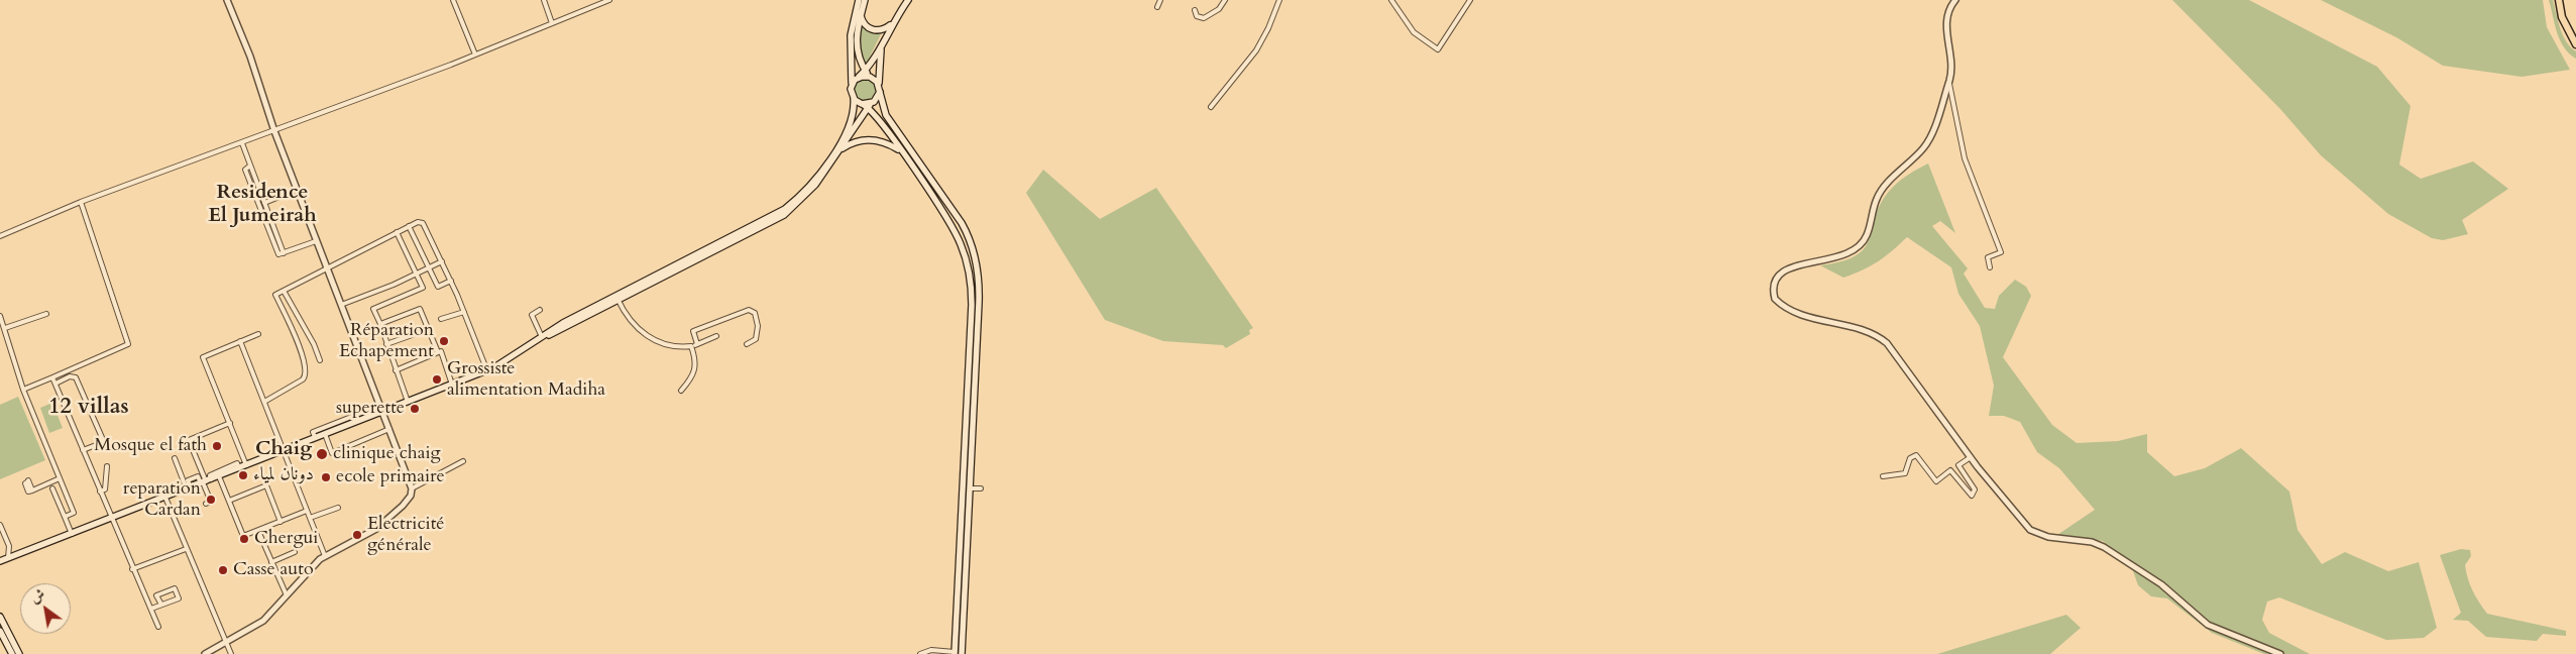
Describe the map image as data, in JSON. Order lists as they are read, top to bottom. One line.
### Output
{"districts":["Residence El Jumeirah","12 villas","Chaig"],"places":["Réparation Echapement","Grossiste alimentation Madiha","superette","Mosque el fath","clinique chaig","دونان لمياء","ecole primaire","reparation Cardan","Electricité générale","Chergui","Casse auto"],"north":"top left"}
